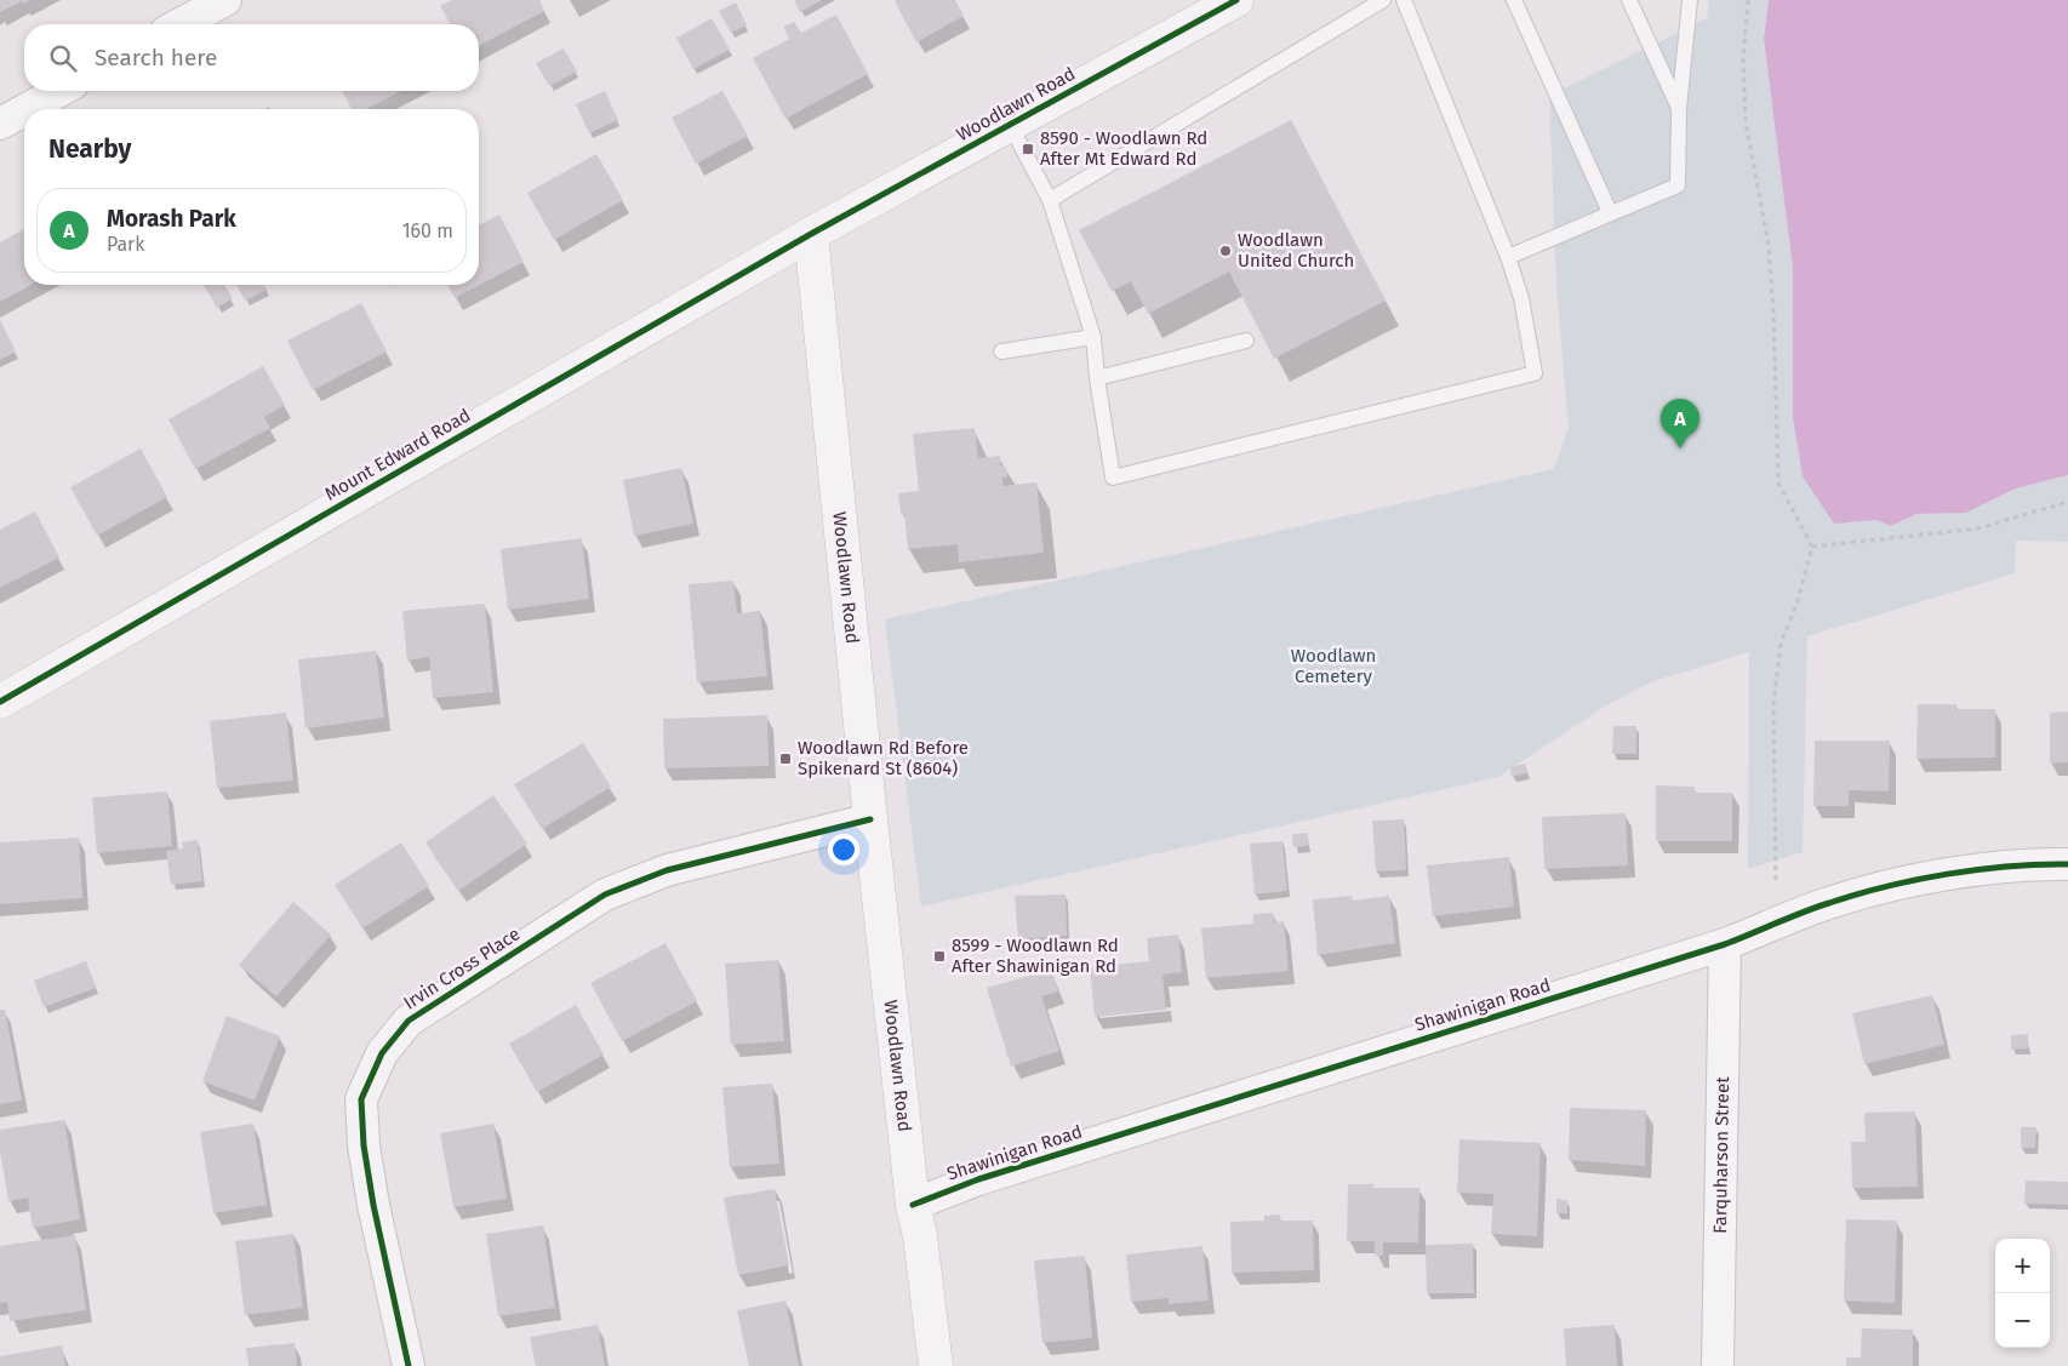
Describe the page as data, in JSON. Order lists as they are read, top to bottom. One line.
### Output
{"streets":{"street":["Woodlawn Road","Mount Edward Road","Irvin Cross Place","Shawinigan Road","Farquharson Street"]},"crossings":[["Woodlawn Road","Mount Edward Road"],["Woodlawn Road","Irvin Cross Place"],["Woodlawn Road","Shawinigan Road"],["Shawinigan Road","Farquharson Street"]],"parks":["Woodlawn Cemetery"],"places":{"transit":["8590 - Woodlawn Rd After Mt Edward Rd","Woodlawn Rd Before Spikenard St (8604)","8599 - Woodlawn Rd After Shawinigan Rd"],"other":["Woodlawn United Church"]},"page":{"search":"Search here","heading":"Nearby","list":[{"mark":"A","name":"Morash Park","note":"Park","value":"160 m"}],"pins":"A","map_buttons":["+","−"]}}
